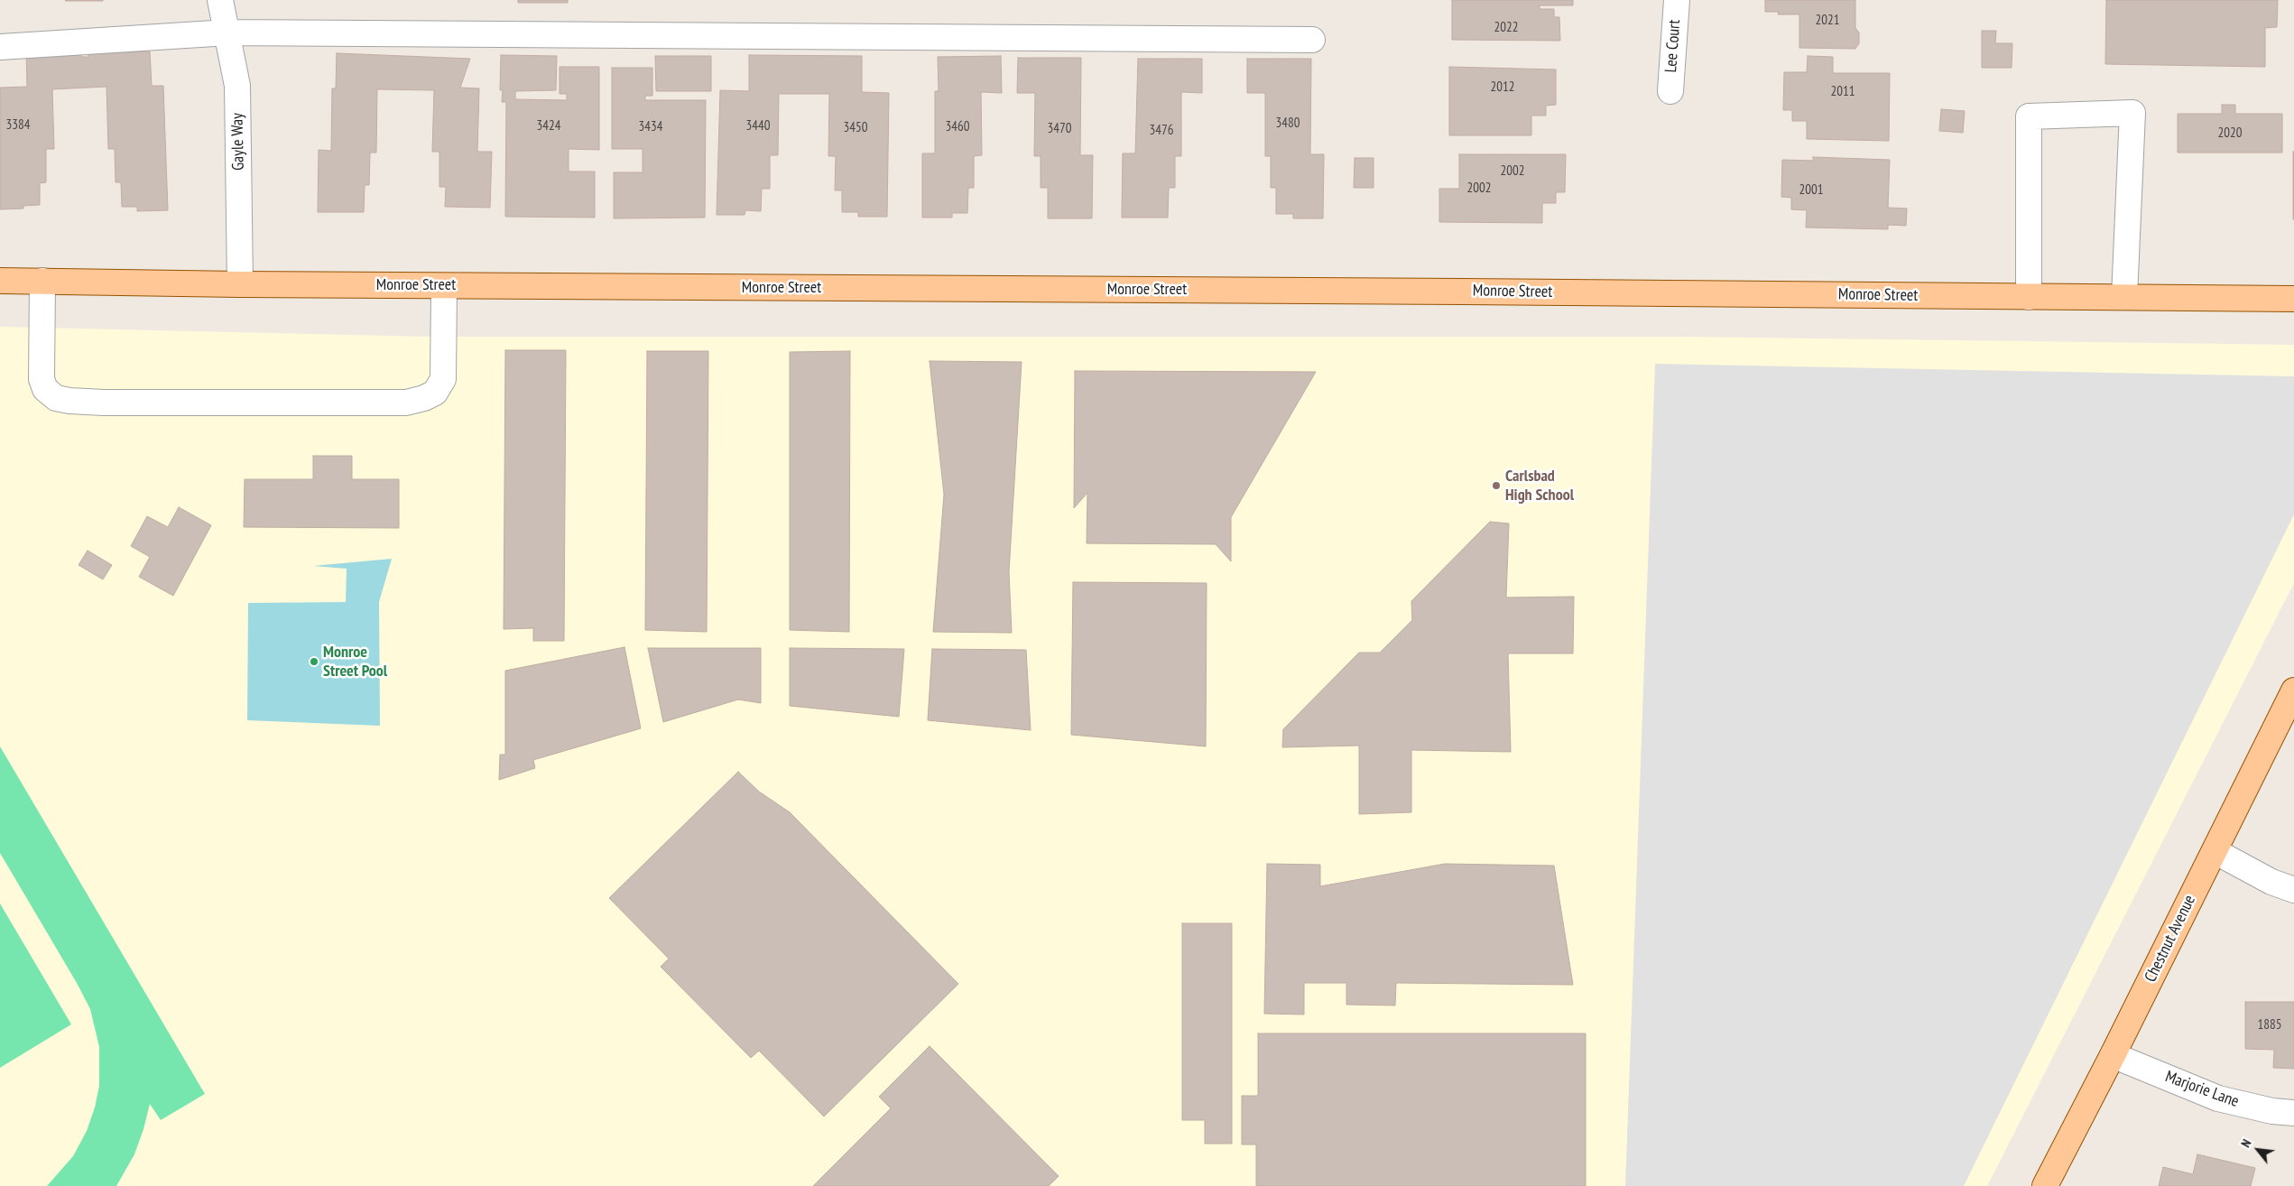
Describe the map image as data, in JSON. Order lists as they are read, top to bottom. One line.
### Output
{"streets":{"main road":["Monroe Street","Chestnut Avenue"],"street":["Lee Court","Gayle Way","Marjorie Lane"]},"crossings":[["Gayle Way","Monroe Street"],["Chestnut Avenue","Marjorie Lane"]],"places":["Carlsbad High School","Monroe Street Pool"],"house_numbers":["2021","2022","2012","2011","3480","3384","3424","3440","3434","3460","3450","3470","3476","2020","2002","2002","2001","1885"],"north":"top left"}
